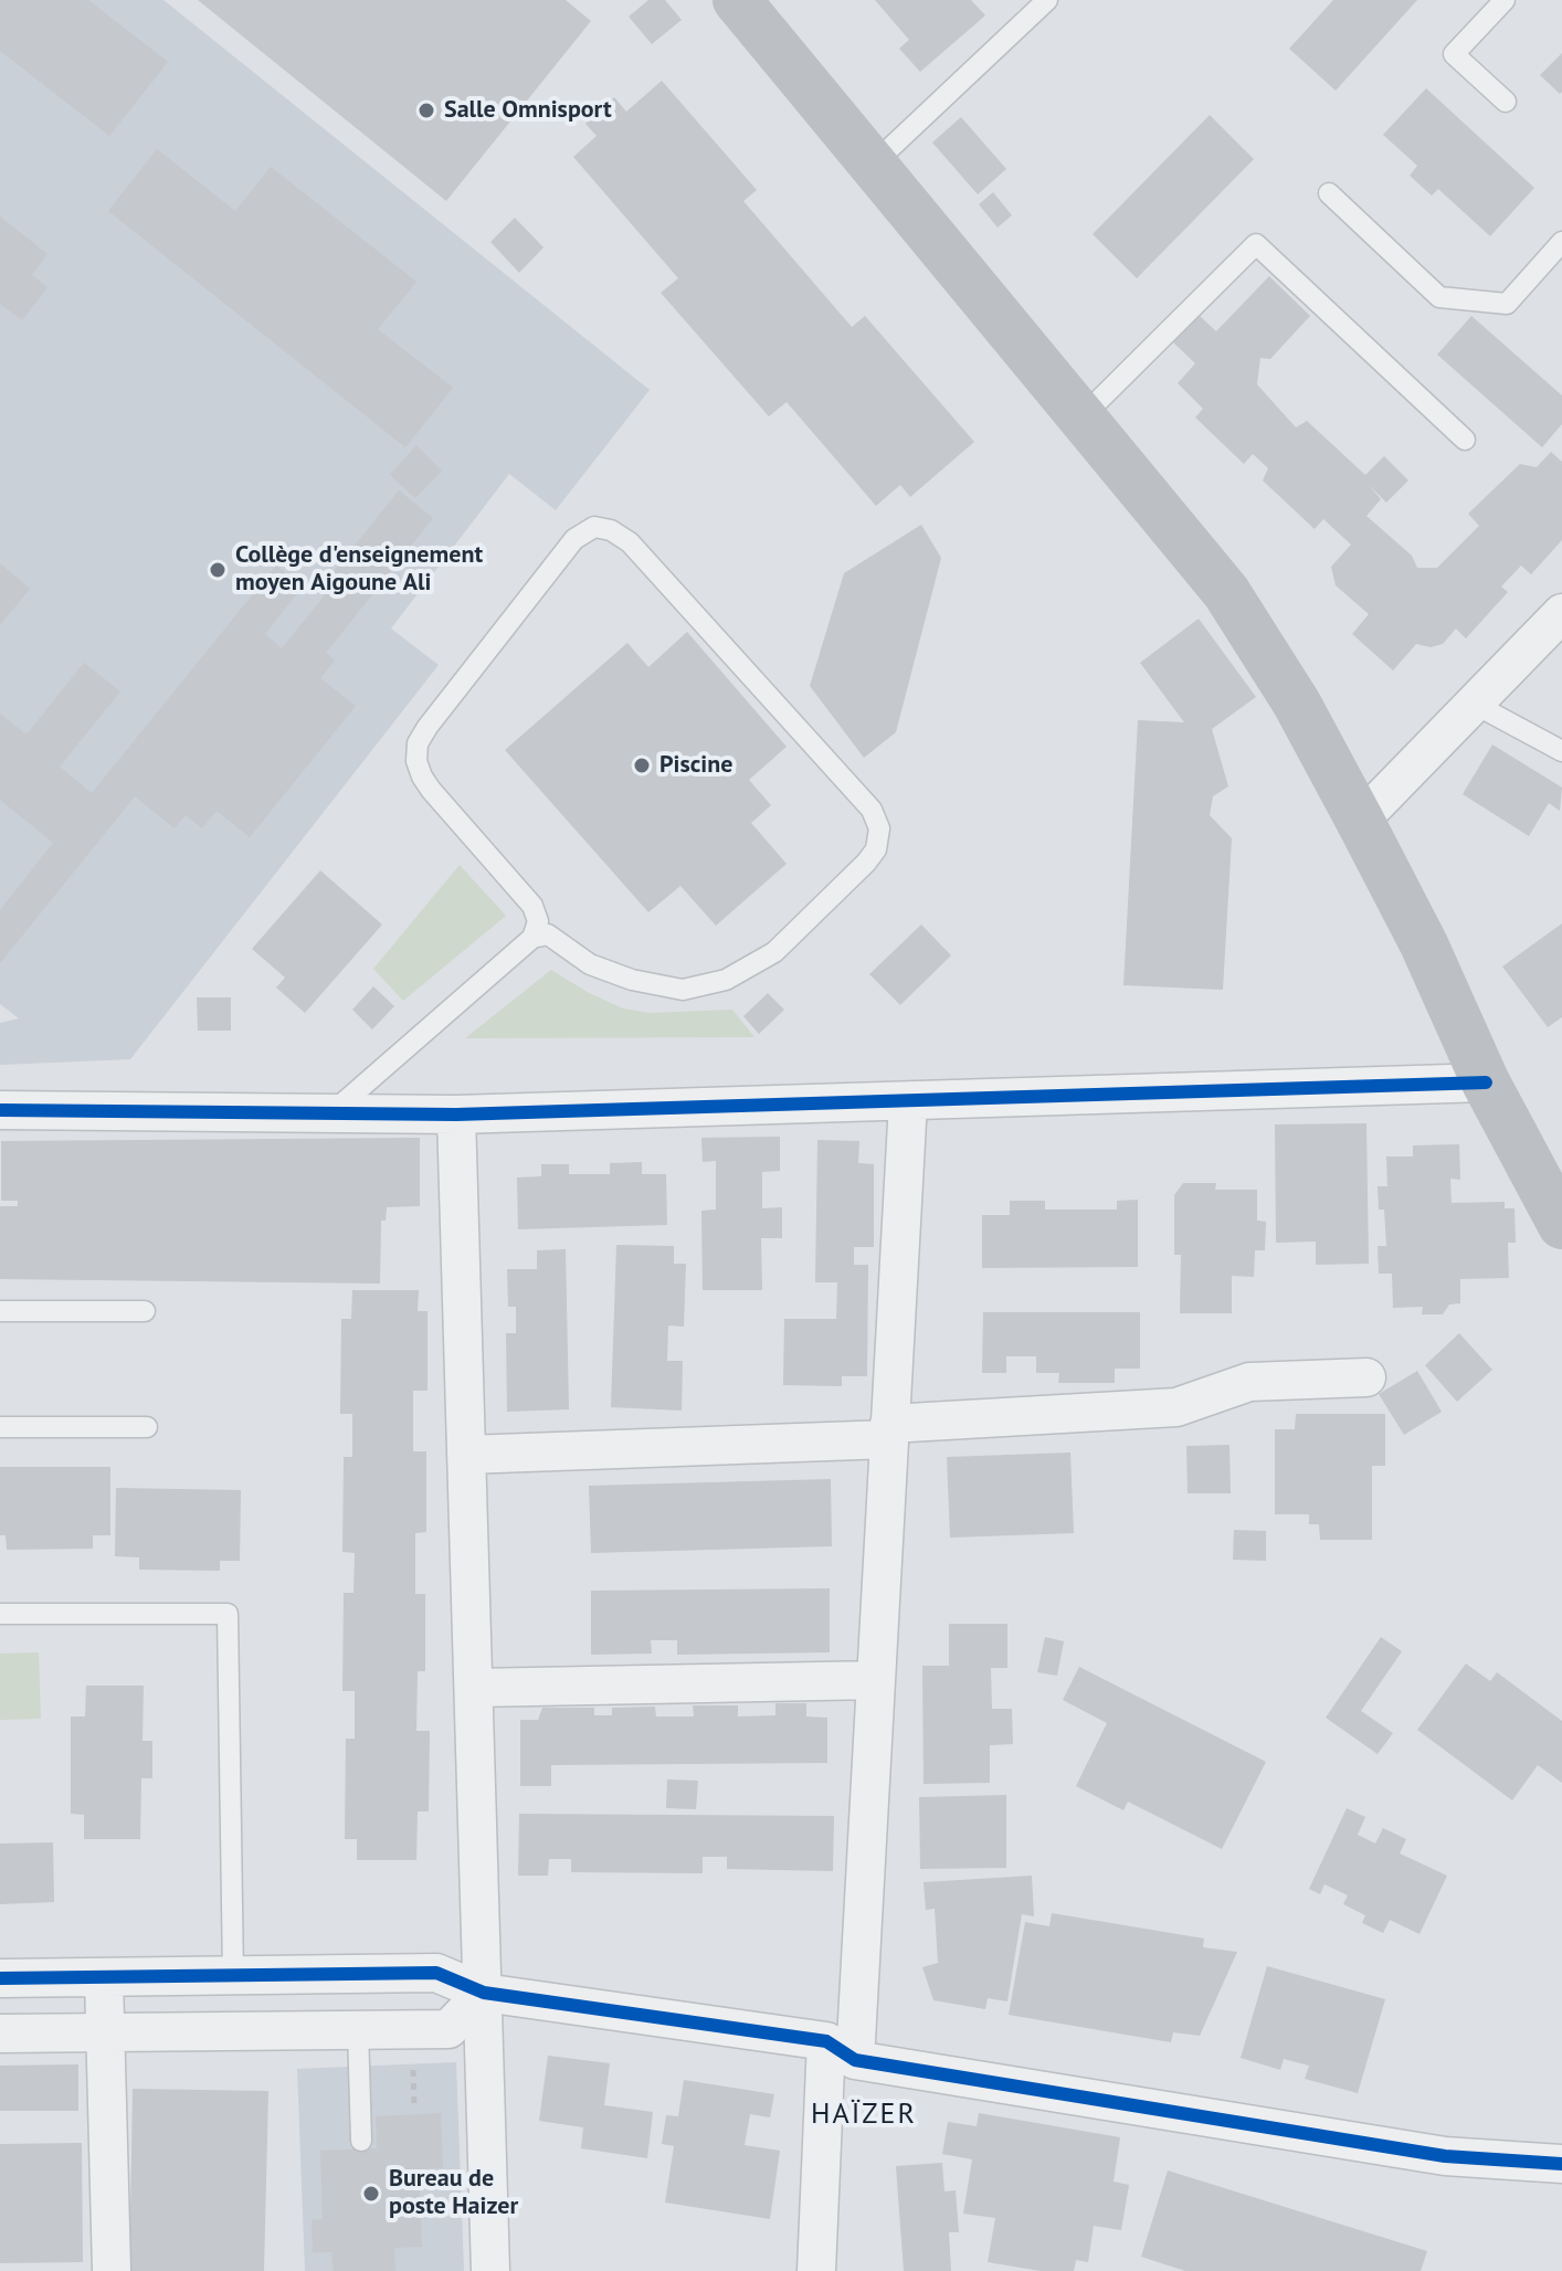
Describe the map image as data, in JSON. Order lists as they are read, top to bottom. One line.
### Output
{"districts":["HAÏZER"],"places":["Salle Omnisport","Collège d'enseignement moyen Aigoune Ali","Piscine","Bureau de poste Haizer"]}
